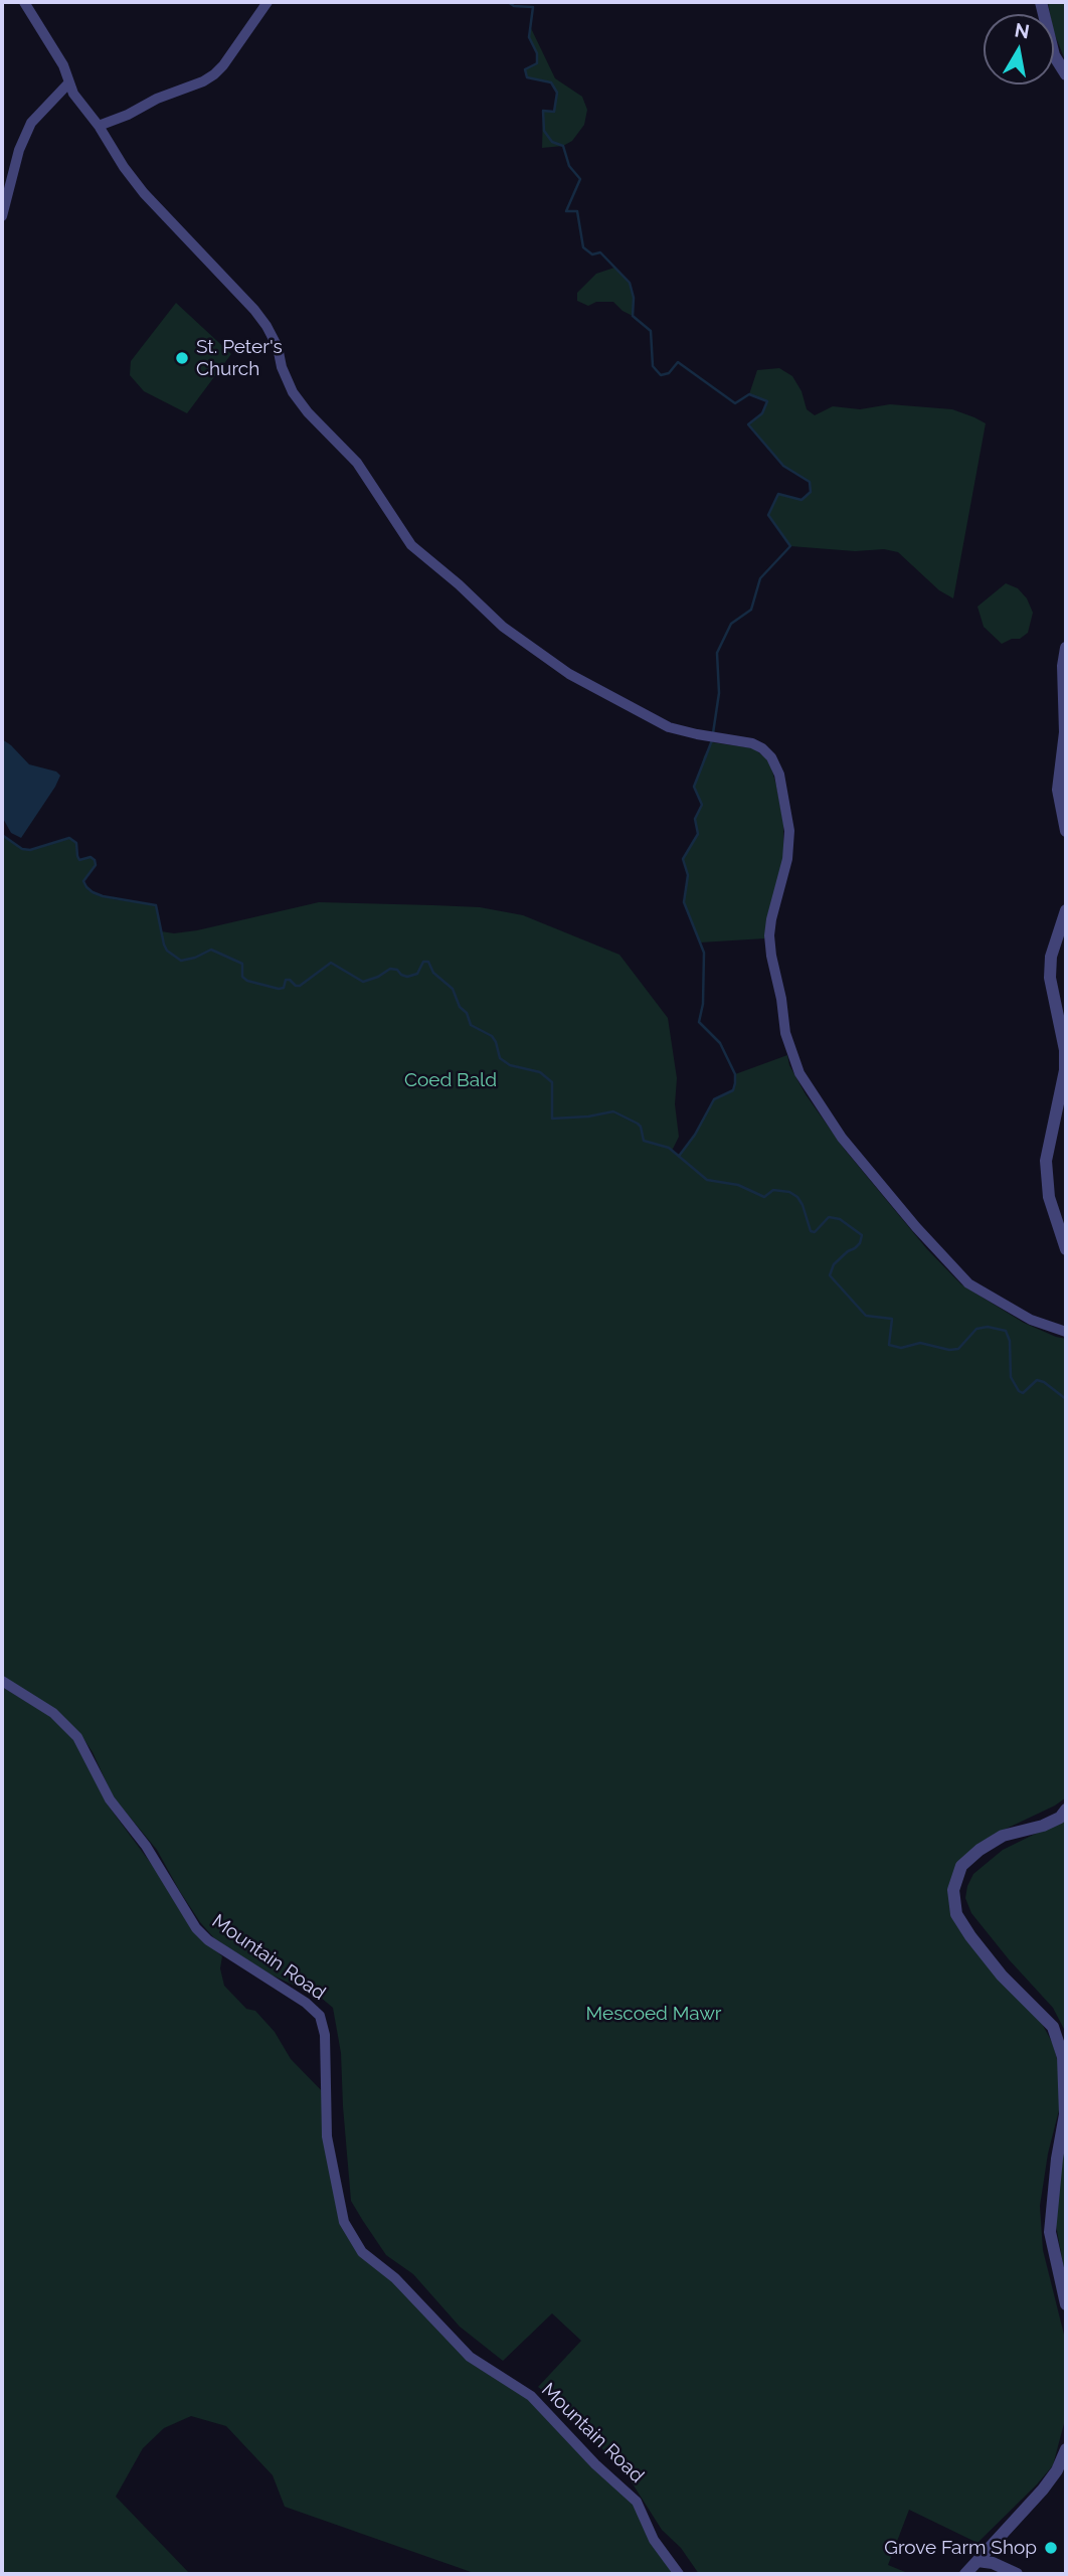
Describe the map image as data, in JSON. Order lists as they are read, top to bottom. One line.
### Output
{"streets":{"street":["Mountain Road"]},"parks":["Coed Bald","Mescoed Mawr"],"places":["St. Peter's Church","Grove Farm Shop"],"north":"top"}
